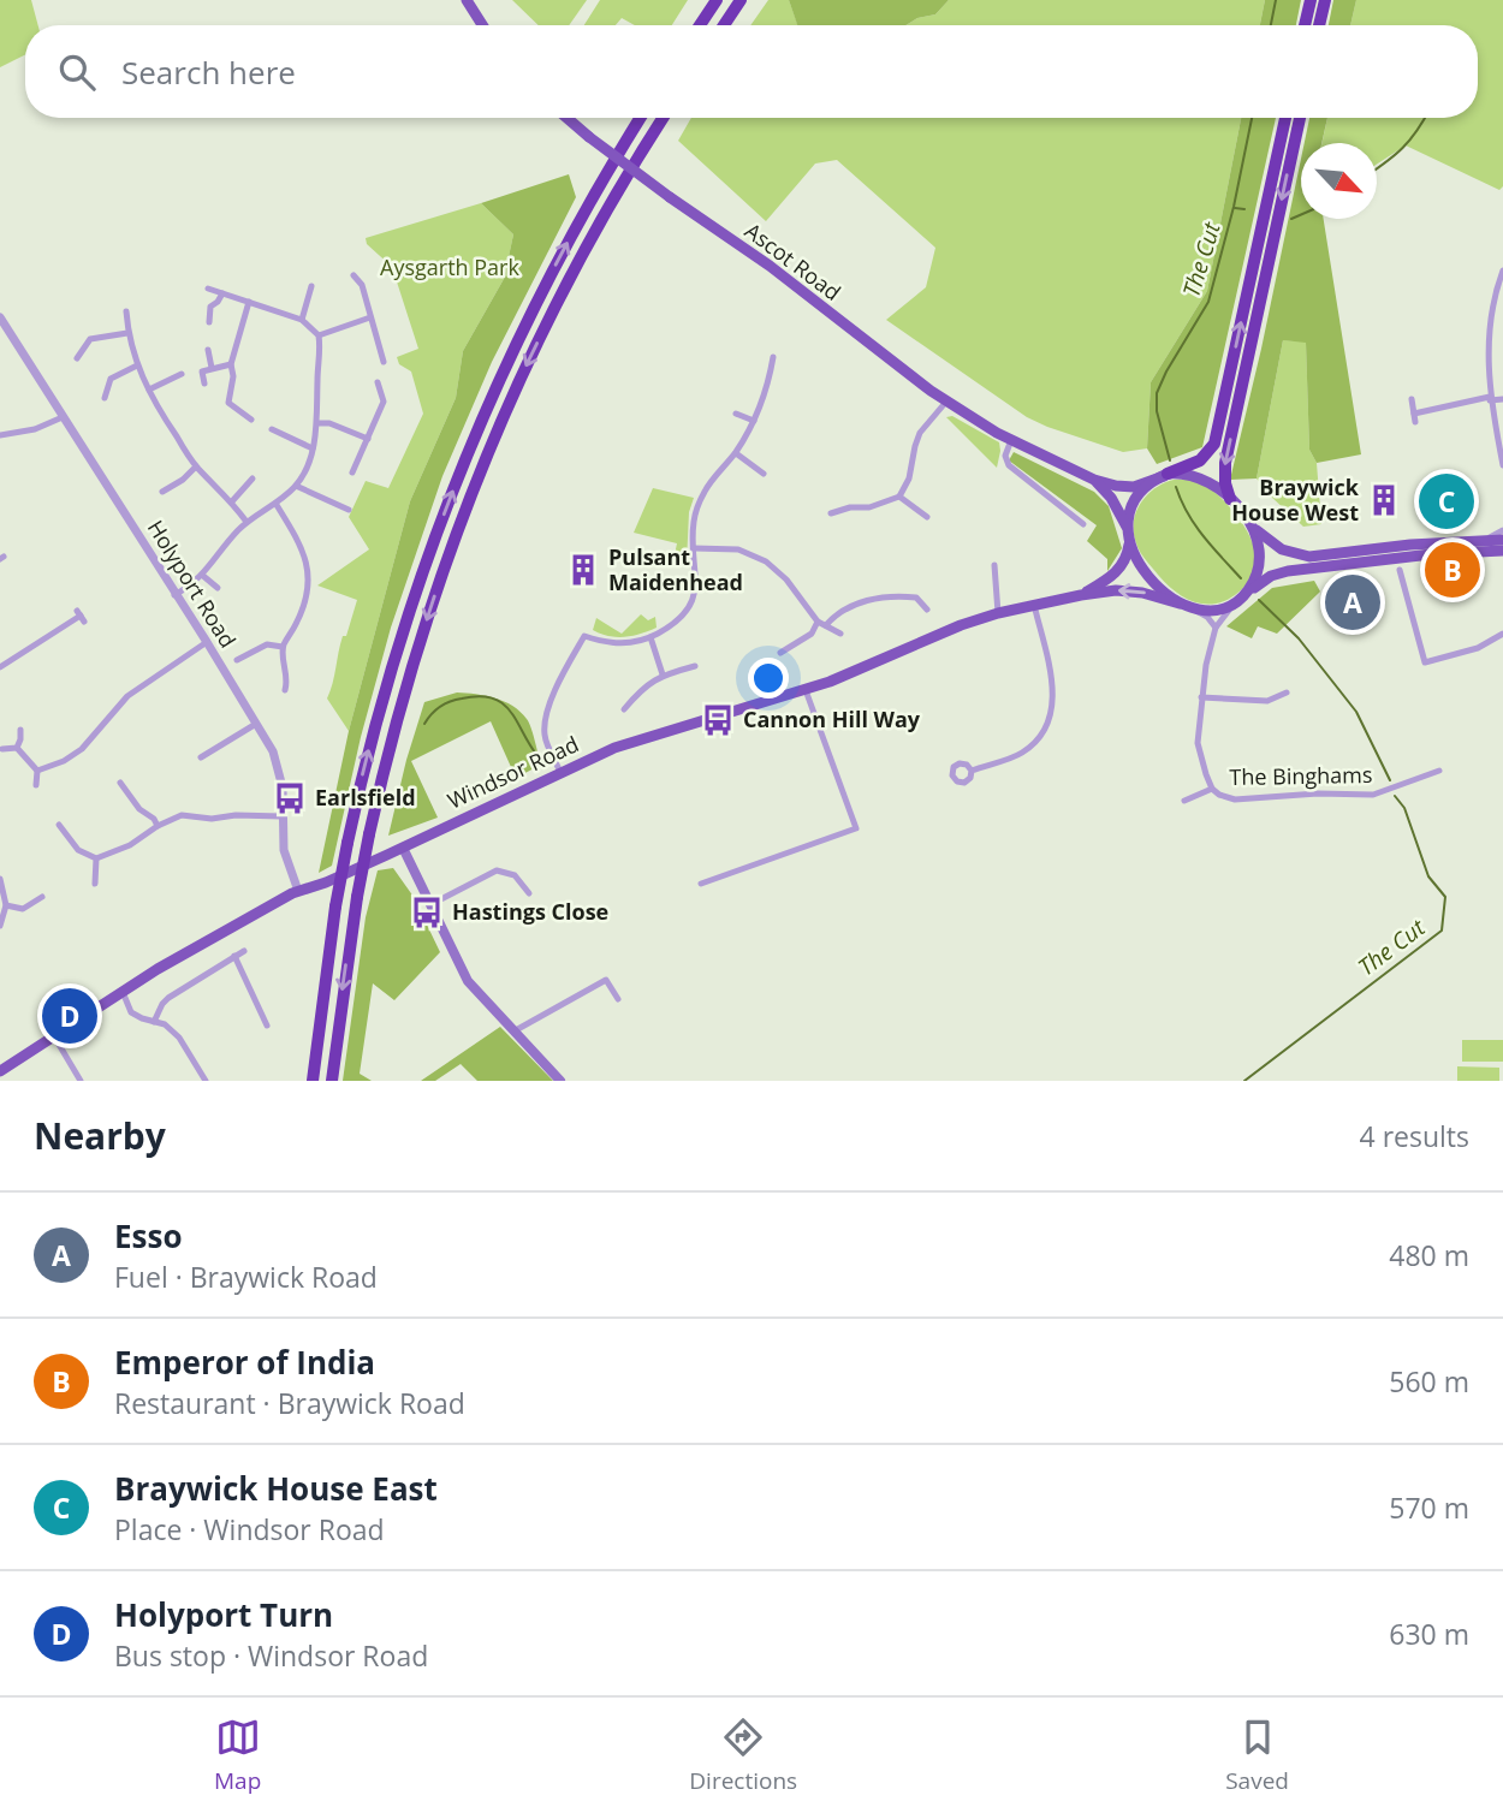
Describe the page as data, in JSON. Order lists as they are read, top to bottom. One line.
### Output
{"streets":{"main road":["Ascot Road","Windsor Road"],"street":["Holyport Road","The Binghams"]},"crossings":[["Ascot Road","Windsor Road"],["Ascot Road","The Binghams"],["Holyport Road","Windsor Road"],["Windsor Road","The Binghams"]],"water":["The Cut"],"parks":["Aysgarth Park"],"places":{"building":["Braywick House West","Pulsant Maidenhead"],"bus stop":["Cannon Hill Way","Earlsfield","Hastings Close"]},"north":"bottom right","page":{"search":"Search here","pins":["C","B","A","D"],"heading":["Nearby","4 results"],"list":[{"mark":"A","name":"Esso","note":"Fuel · Braywick Road","value":"480 m"},{"mark":"B","name":"Emperor of India","note":"Restaurant · Braywick Road","value":"560 m"},{"mark":"C","name":"Braywick House East","note":"Place · Windsor Road","value":"570 m"},{"mark":"D","name":"Holyport Turn","note":"Bus stop · Windsor Road","value":"630 m"}],"nav":["Map","Directions","Saved"]}}
